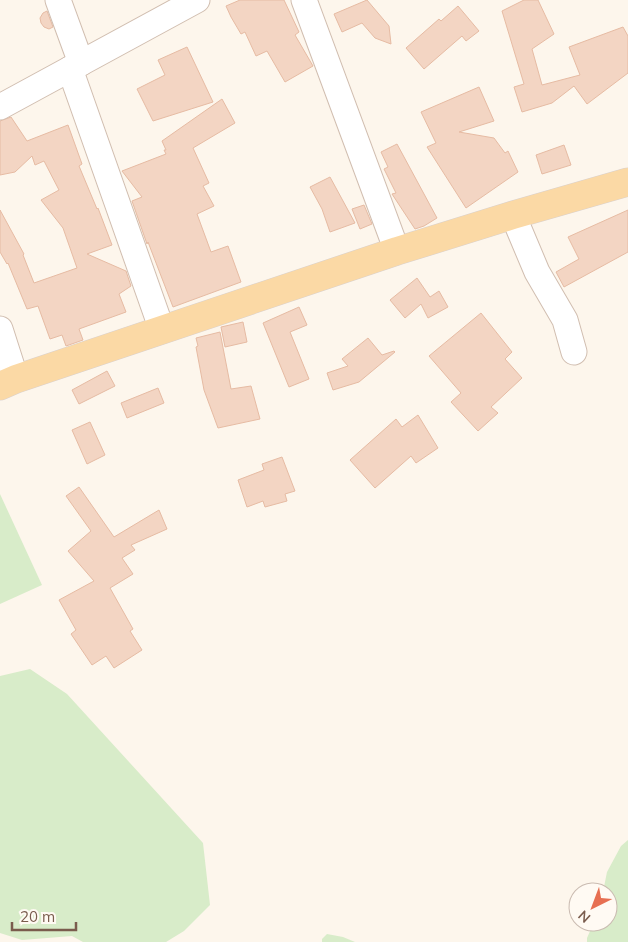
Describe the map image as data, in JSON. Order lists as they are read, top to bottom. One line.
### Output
{"scale_bar":"20 m","north":"bottom left"}
